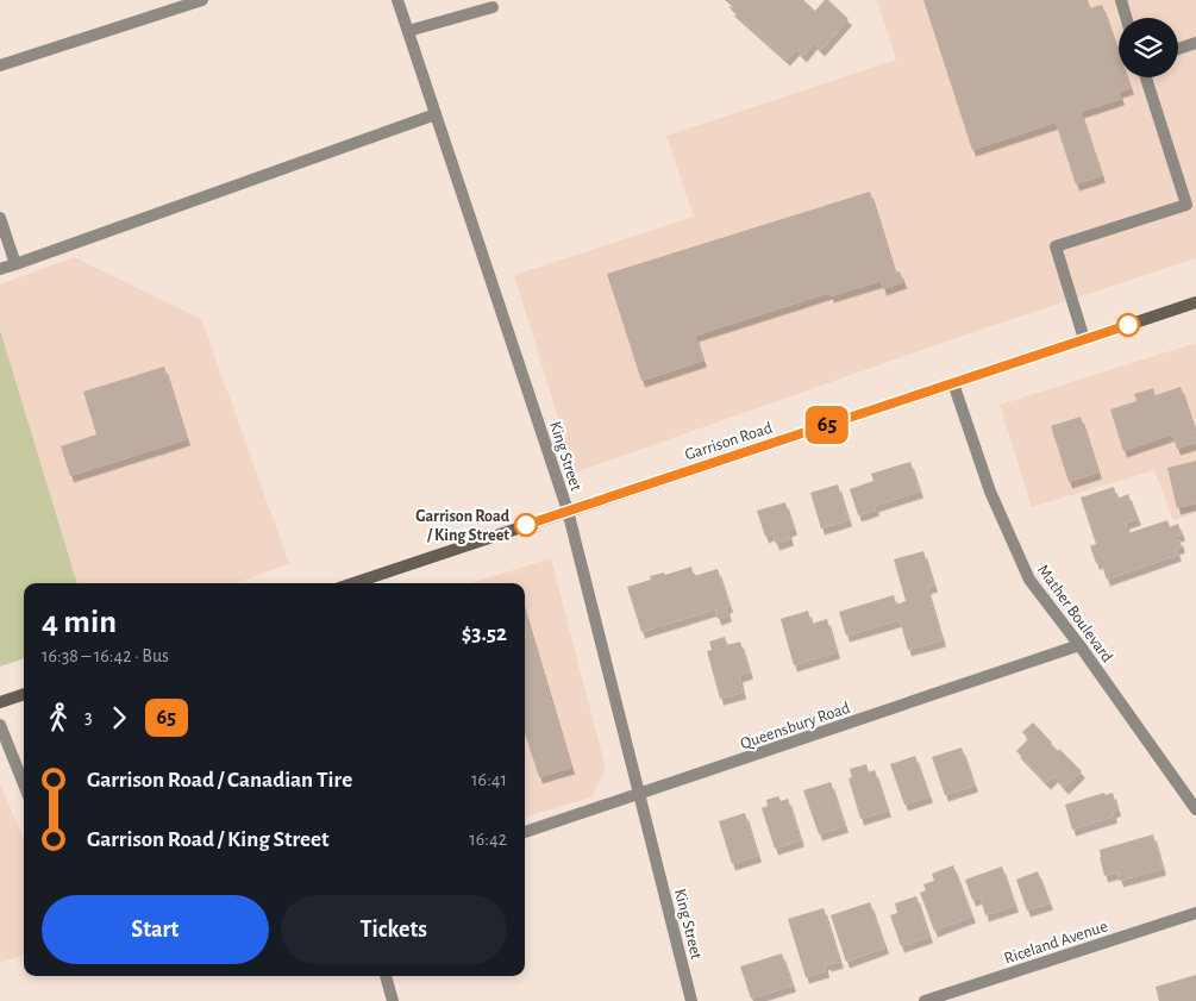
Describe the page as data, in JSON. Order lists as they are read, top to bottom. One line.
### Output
{"streets":{"main road":["Garrison Road"],"street":["King Street","Mather Boulevard","Queensbury Road","Riceland Avenue"]},"crossings":[["Garrison Road","King Street"],["Garrison Road","Mather Boulevard"],["King Street","Queensbury Road"],["Mather Boulevard","Queensbury Road"]],"places":["Garrison Road / King Street"],"lines":["bus line 65"],"page":{"on_map":"65","heading":["4 min","16:38 – 16:42 · Bus","$3.52"],"legs":["3","65"],"list":[{"name":"Garrison Road / Canadian Tire","value":"16:41"},{"name":"Garrison Road / King Street","value":"16:42"}],"buttons":["Start","Tickets"]}}
